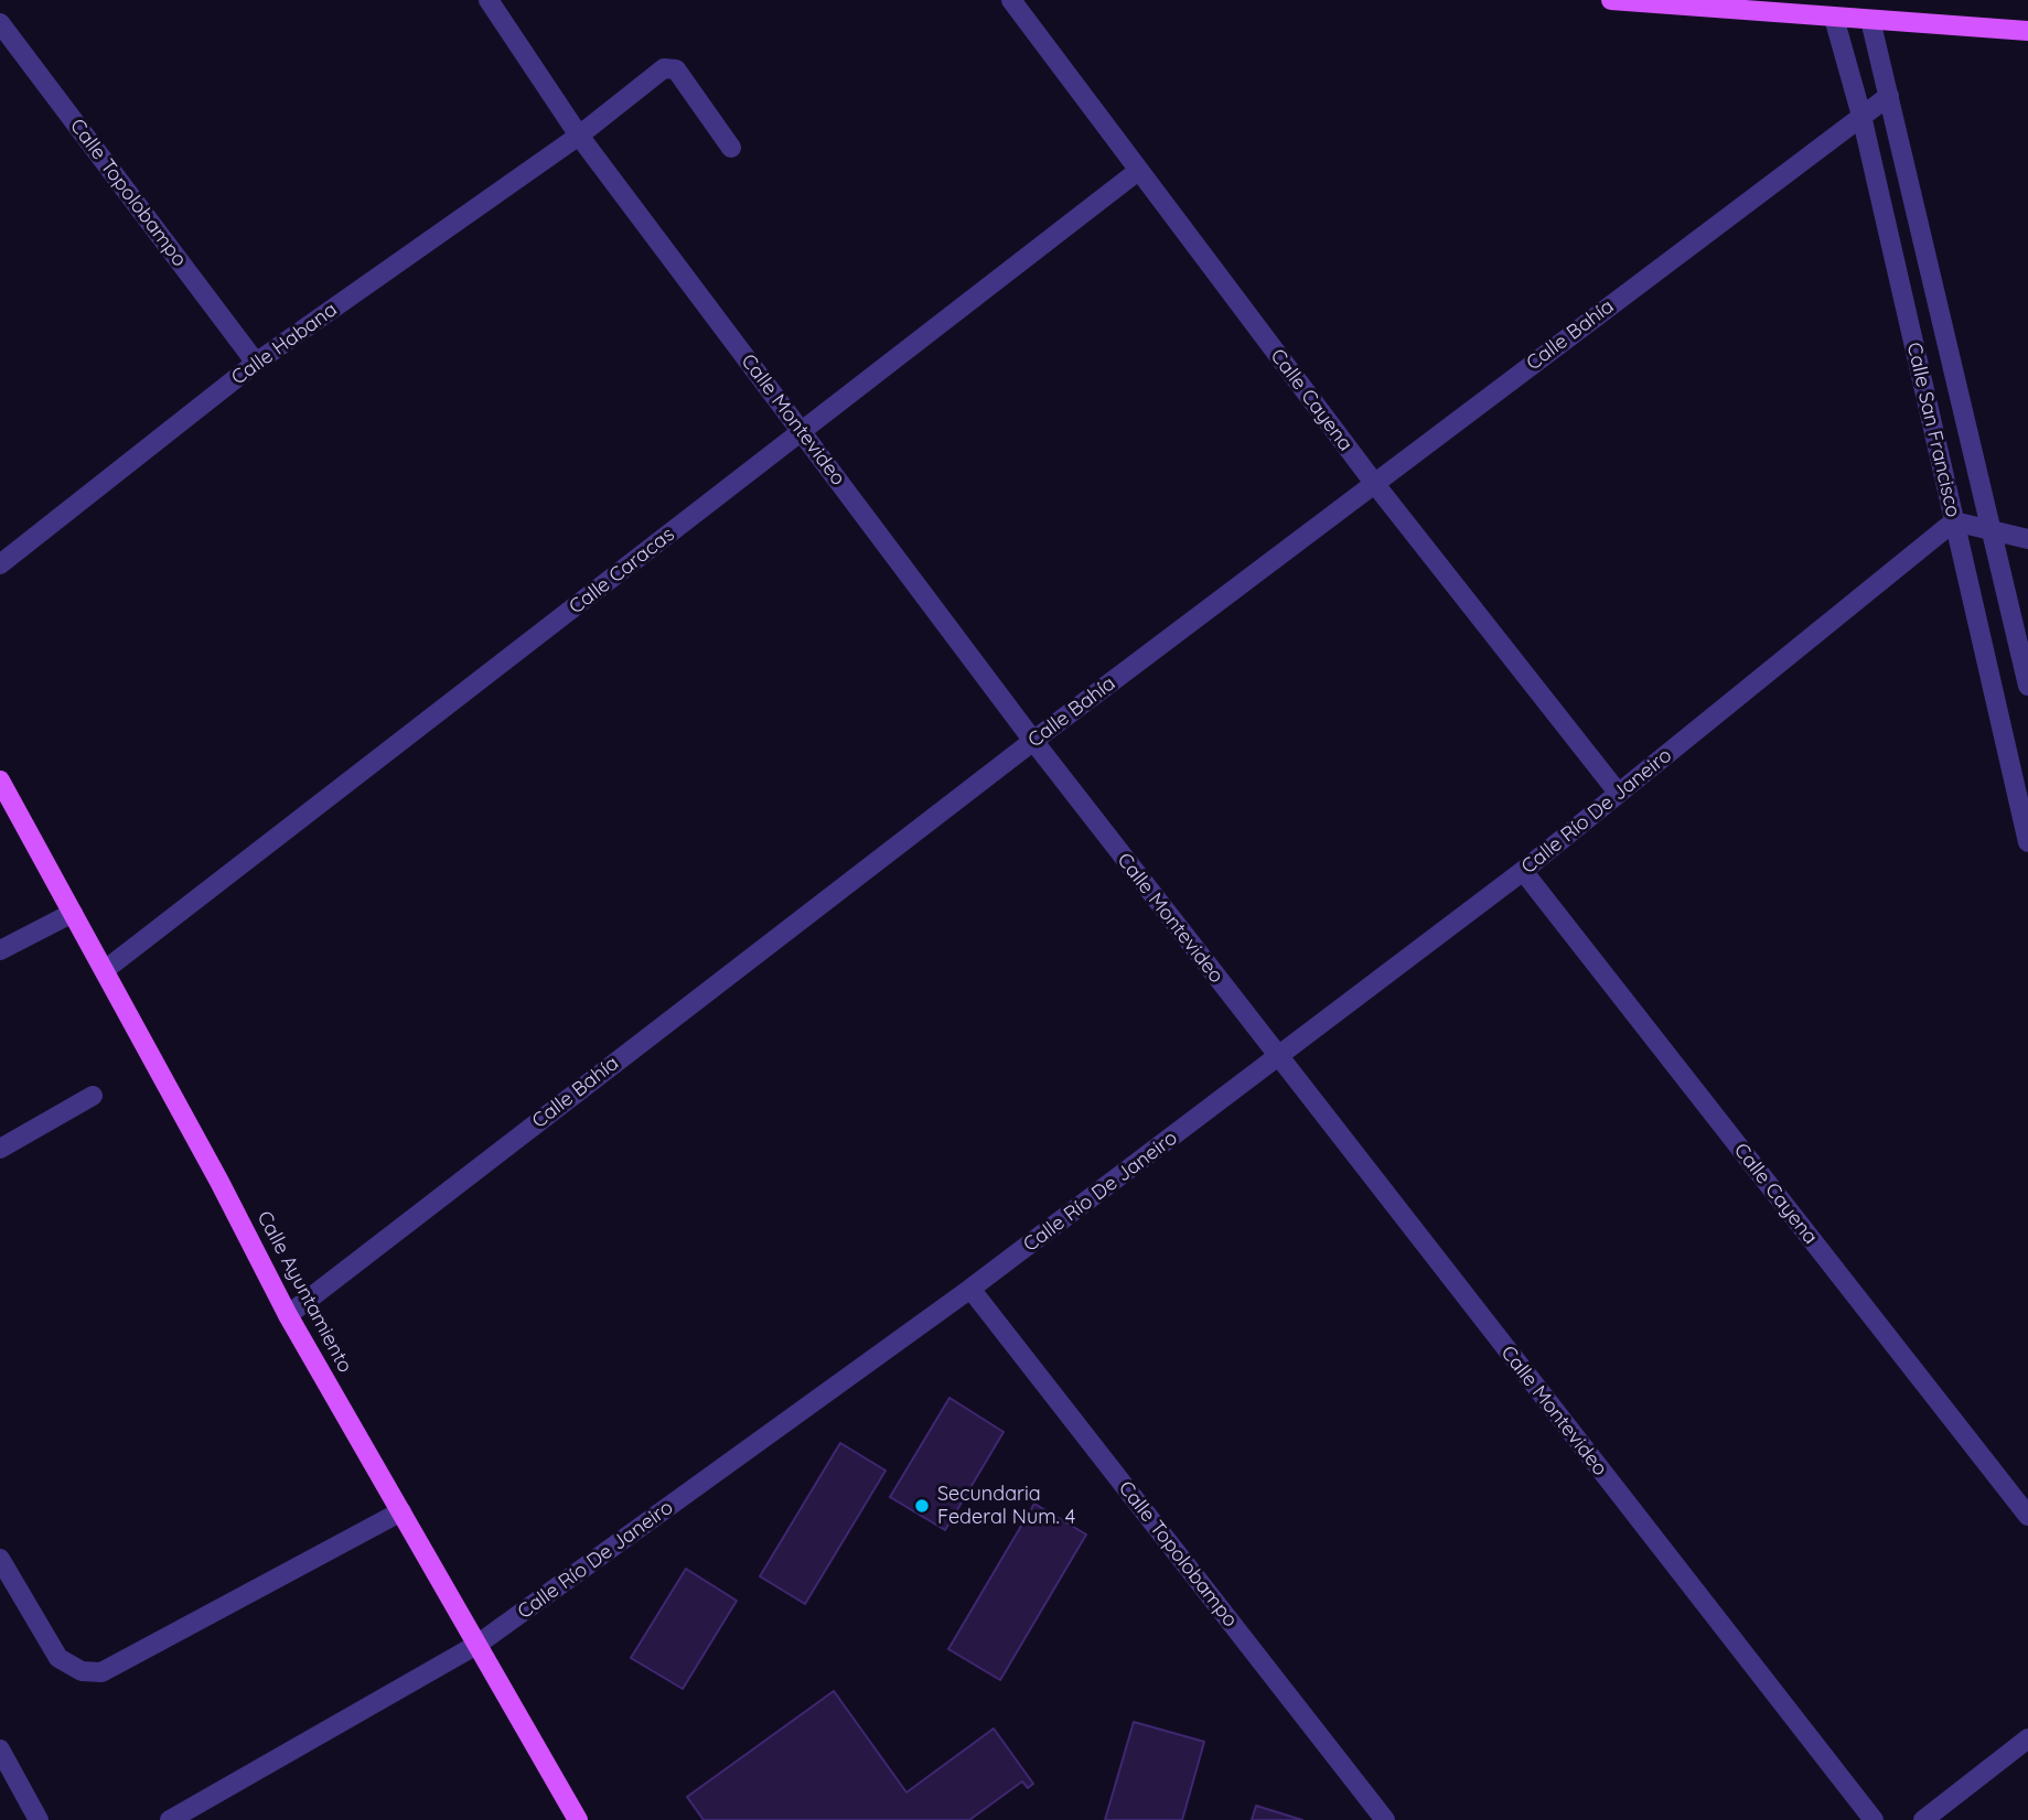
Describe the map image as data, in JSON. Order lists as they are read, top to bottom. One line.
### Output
{"streets":{"main road":["Calle Ayuntamiento"],"street":["Calle Topolobampo","Calle Bahía","Calle Habana","Calle Cayena","Calle Montevideo","Calle San Francisco","Calle Caracas","Calle Río De Janeiro"]},"crossings":[["Calle Topolobampo","Calle Habana"],["Calle Topolobampo","Calle Río De Janeiro"],["Calle Bahía","Calle Cayena"],["Calle Bahía","Calle Montevideo"],["Calle Bahía","Calle San Francisco"],["Calle Bahía","Calle Ayuntamiento"],["Calle Habana","Calle Montevideo"],["Calle Cayena","Calle Caracas"],["Calle Cayena","Calle Río De Janeiro"],["Calle Montevideo","Calle Caracas"],["Calle Montevideo","Calle Río De Janeiro"],["Calle San Francisco","Calle Río De Janeiro"],["Calle Caracas","Calle Ayuntamiento"],["Calle Río De Janeiro","Calle Ayuntamiento"]],"places":["Secundaria Federal Num. 4"]}
